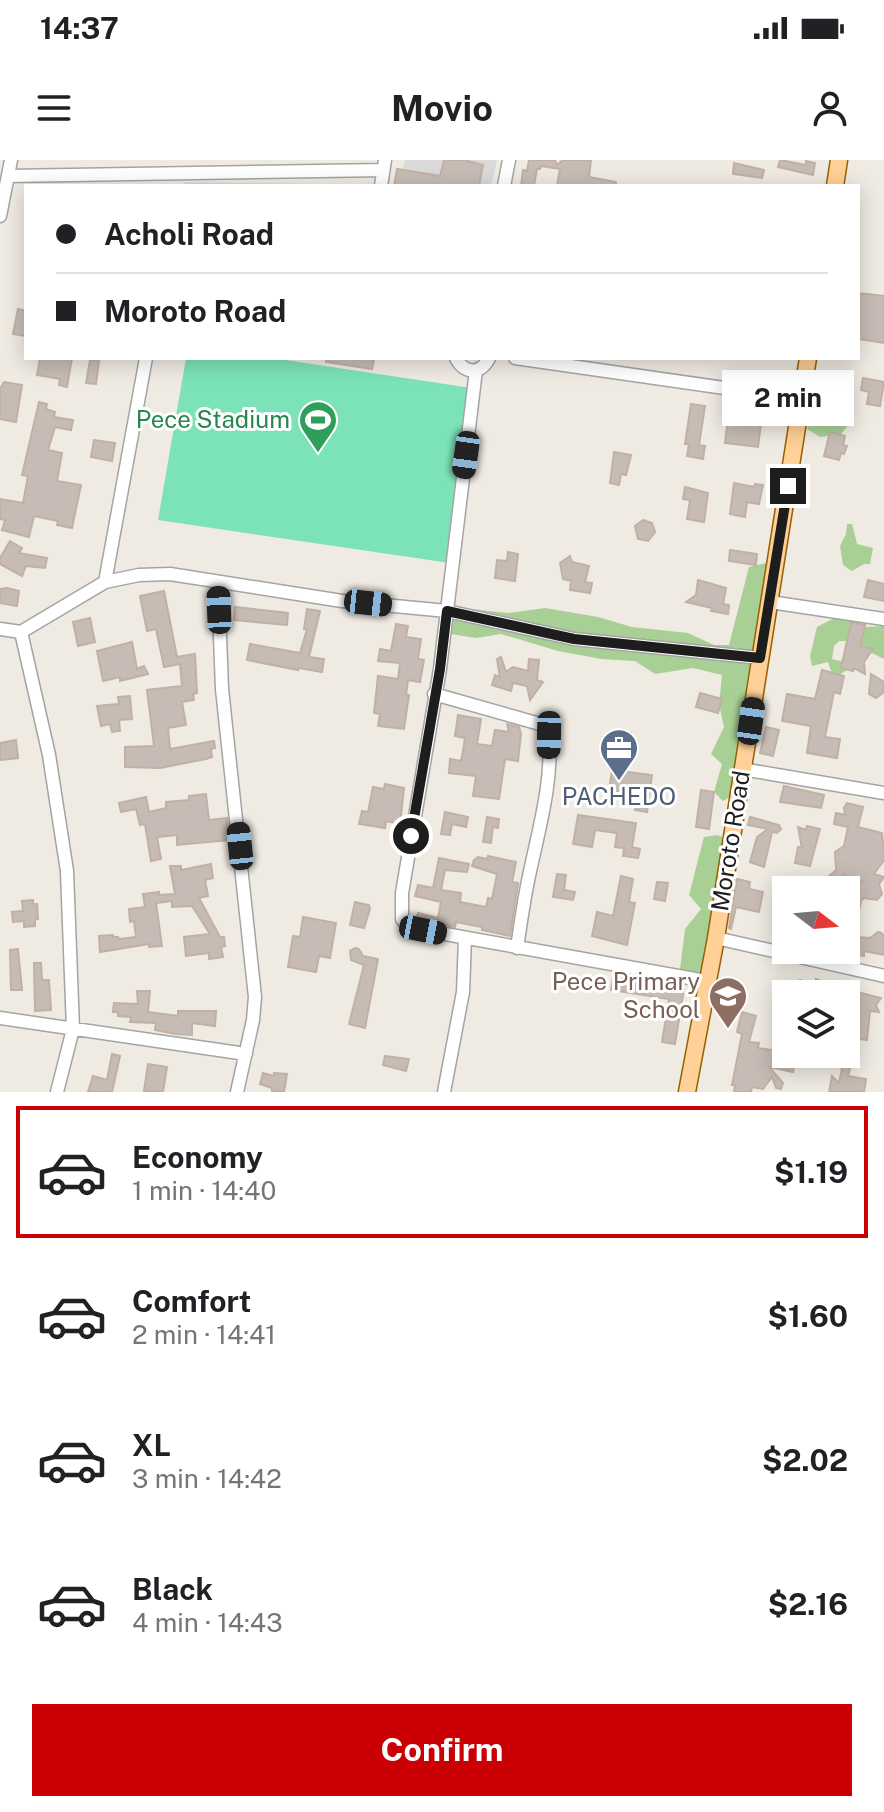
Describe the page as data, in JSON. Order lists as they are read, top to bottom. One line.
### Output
{"streets":{"main road":["Moroto Road"]},"places":{"sports":["Pece Stadium"],"office":["PACHEDO"],"school or university":["Pece Primary School"]},"north":"right","page":{"status":"14:37","header":"Movio","banner":["Acholi Road","Moroto Road"],"bubble":"2 min","list":[{"name":"Economy","note":"1 min · 14:40","value":"$1.19"},{"name":"Comfort","note":"2 min · 14:41","value":"$1.60"},{"name":"XL","note":"3 min · 14:42","value":"$2.02"},{"name":"Black","note":"4 min · 14:43","value":"$2.16"}],"buttons":"Confirm"}}
